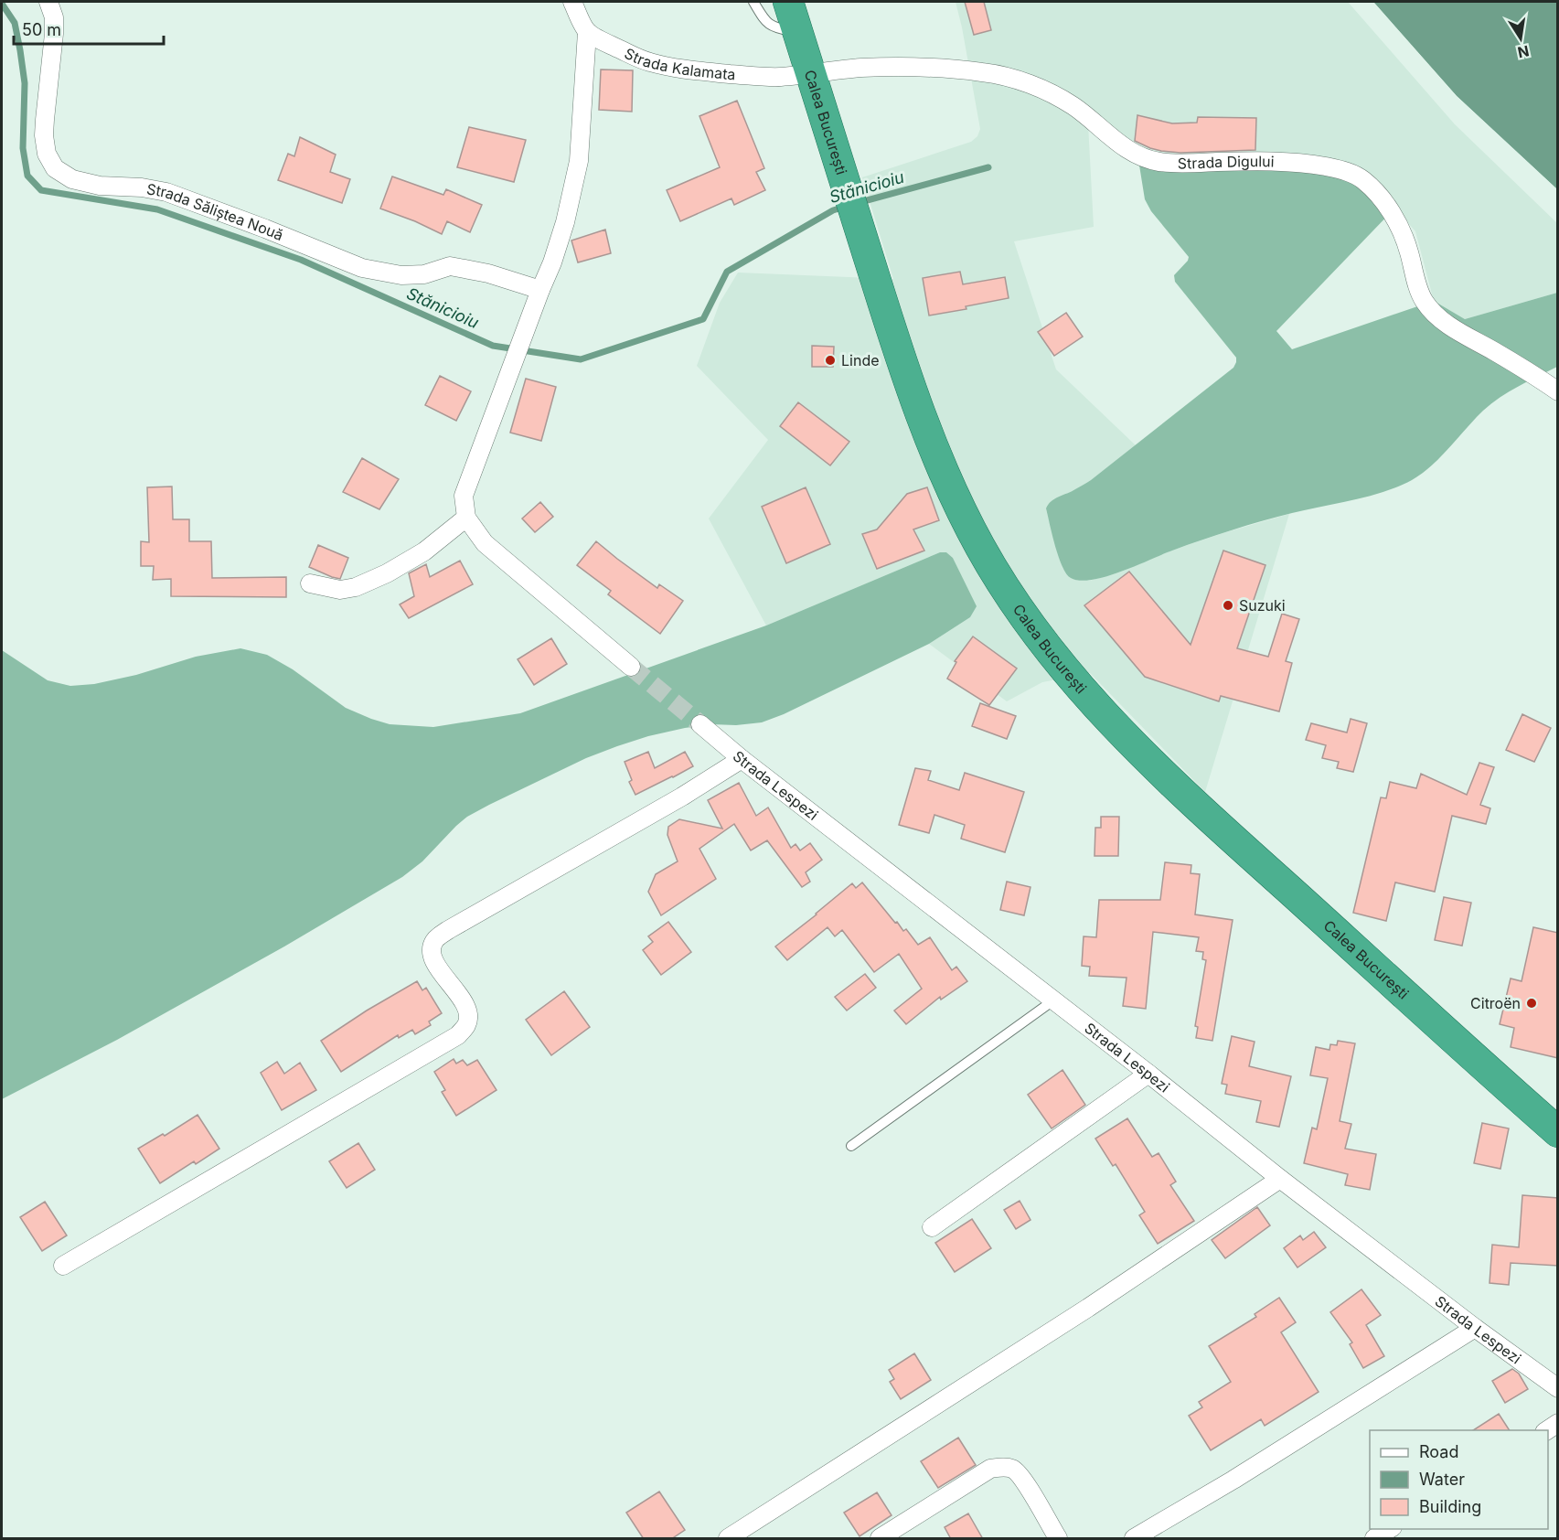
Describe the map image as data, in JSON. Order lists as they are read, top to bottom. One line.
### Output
{"streets":{"highway":["Calea București"],"street":["Strada Kalamata","Strada Digului","Strada Săliștea Nouă","Strada Lespezi"]},"crossings":[["Strada Kalamata","Calea București"],["Strada Kalamata","Strada Digului"],["Calea București","Strada Digului"]],"water":["Stănicioiu"],"places":["Linde","Suzuki","Citroën"],"legend":["Road","Water","Building"],"scale_bar":"50 m","north":"bottom"}
